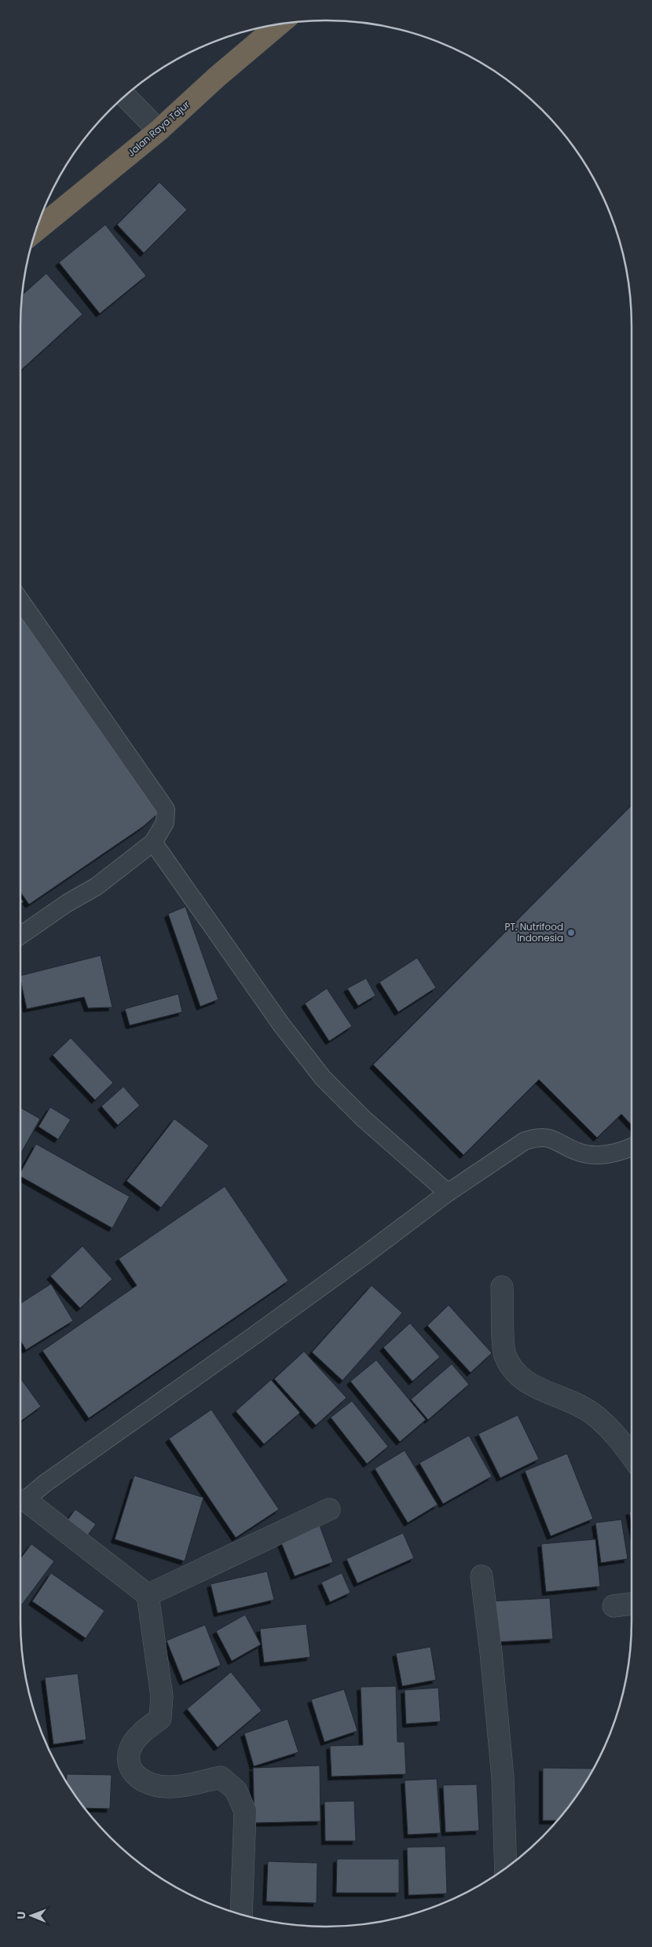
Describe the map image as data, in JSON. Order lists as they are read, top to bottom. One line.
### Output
{"streets":{"highway":["Jalan Raya Tajur"]},"places":["PT. Nutrifood Indonesia"],"north":"left"}
